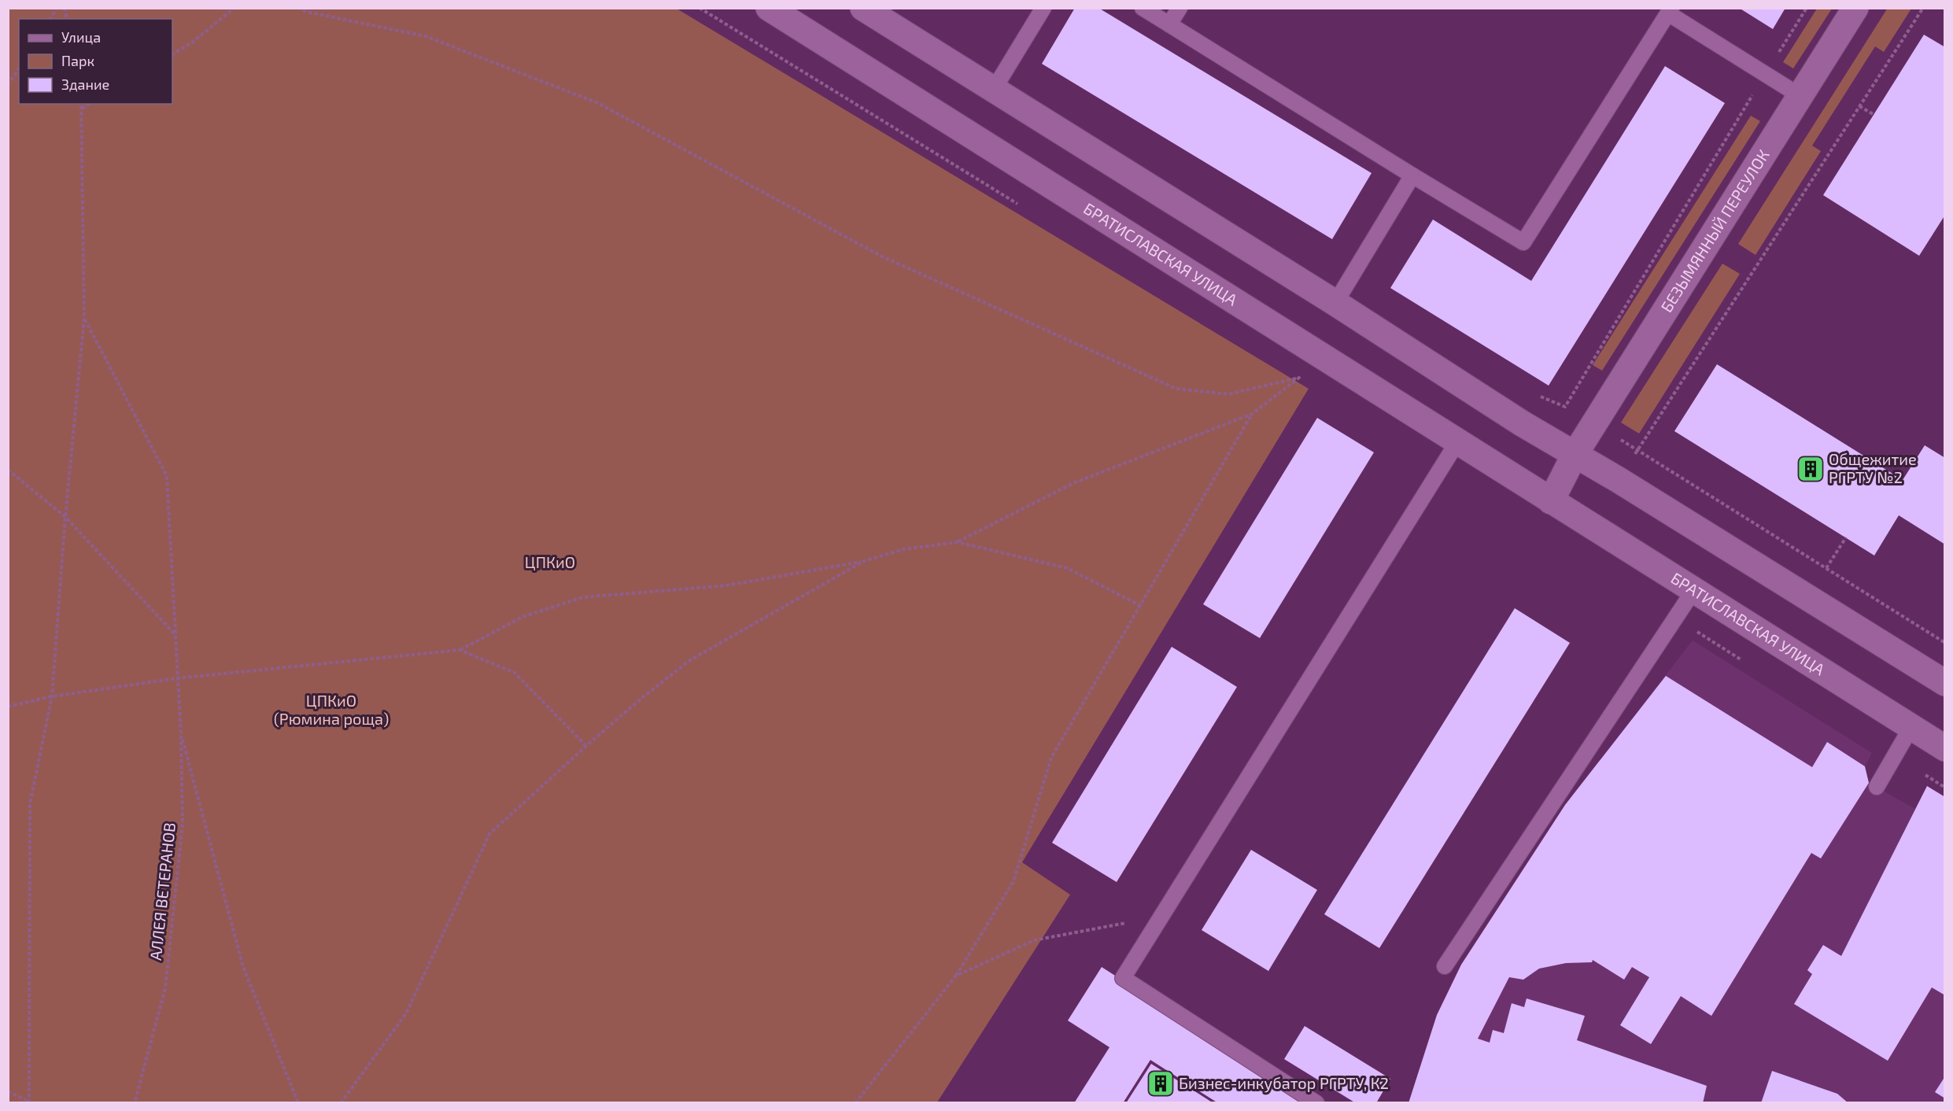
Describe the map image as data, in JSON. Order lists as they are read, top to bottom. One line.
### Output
{"streets":{"street":["БЕЗЫМЯННЫЙ ПЕРЕУЛОК","БРАТИСЛАВСКАЯ УЛИЦА"],"path":["АЛЛЕЯ ВЕТЕРАНОВ"]},"parks":["ЦПКиО","ЦПКиО (Рюмина роща)"],"places":{"building":["Общежитие РГРТУ №2","Бизнес-инкубатор РГРТУ, К2"]},"legend":["Улица","Парк","Здание"]}
